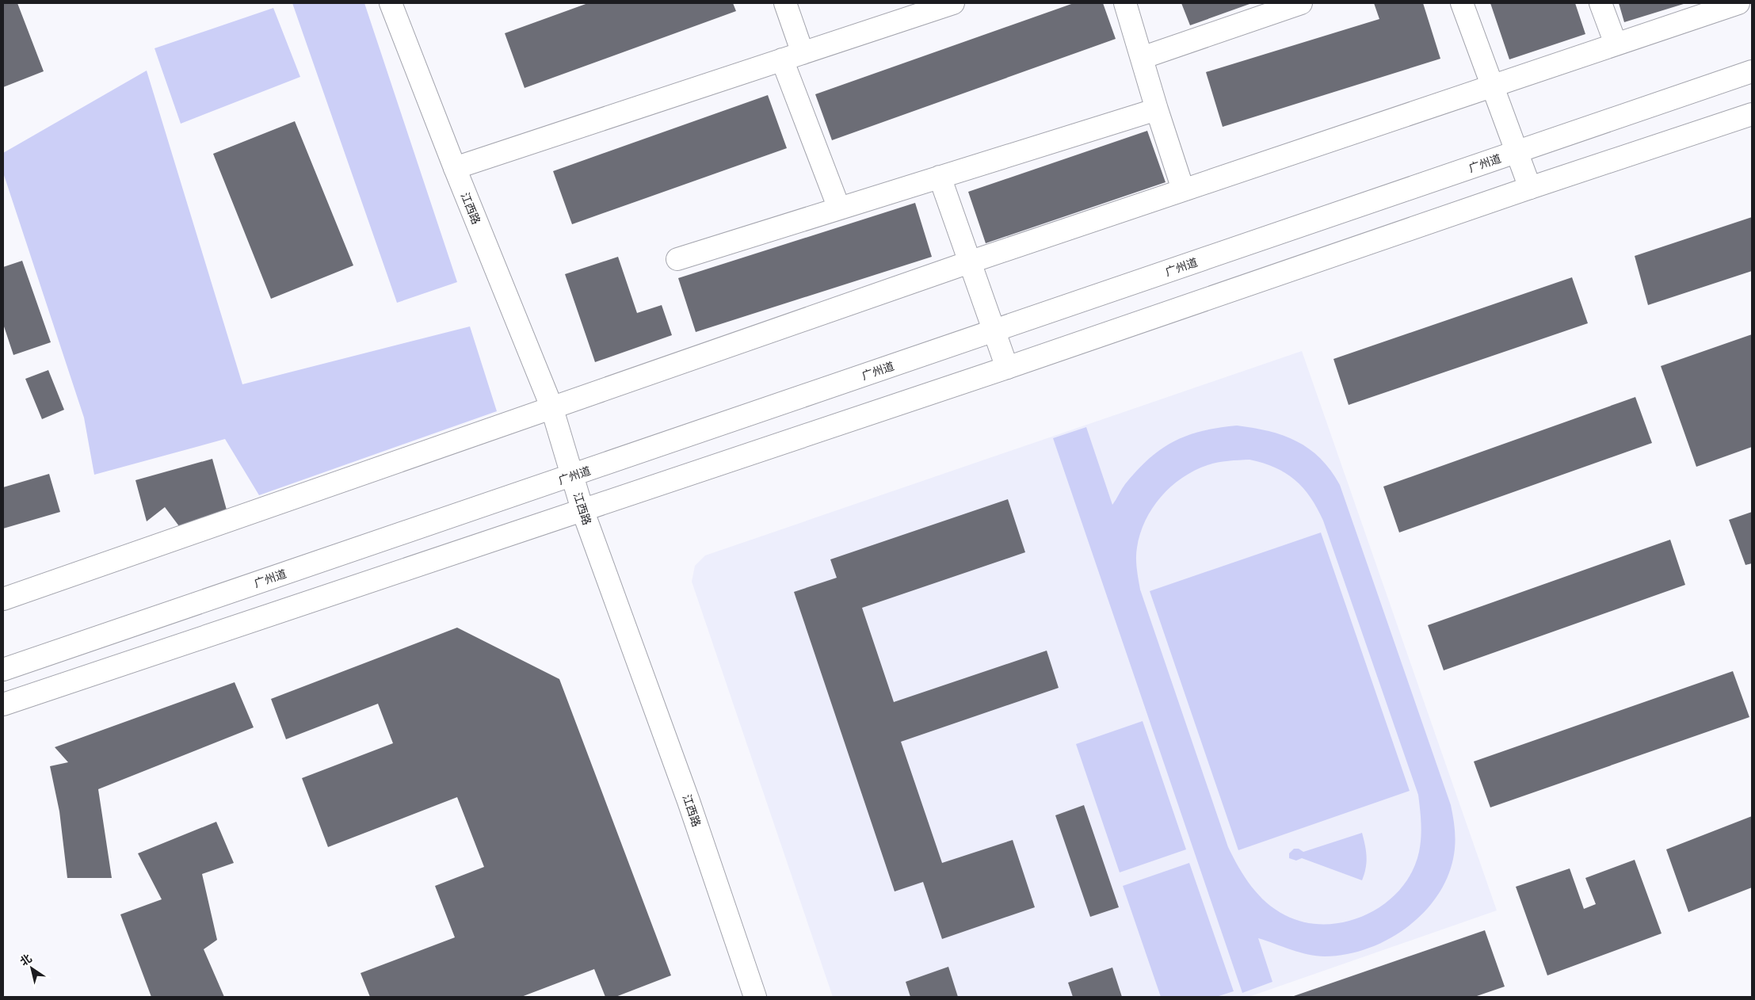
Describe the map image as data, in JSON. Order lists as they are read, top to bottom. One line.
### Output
{"streets":{"street":["广州道","江西路"]},"crossings":[["广州道","江西路"]],"north":"top left"}
